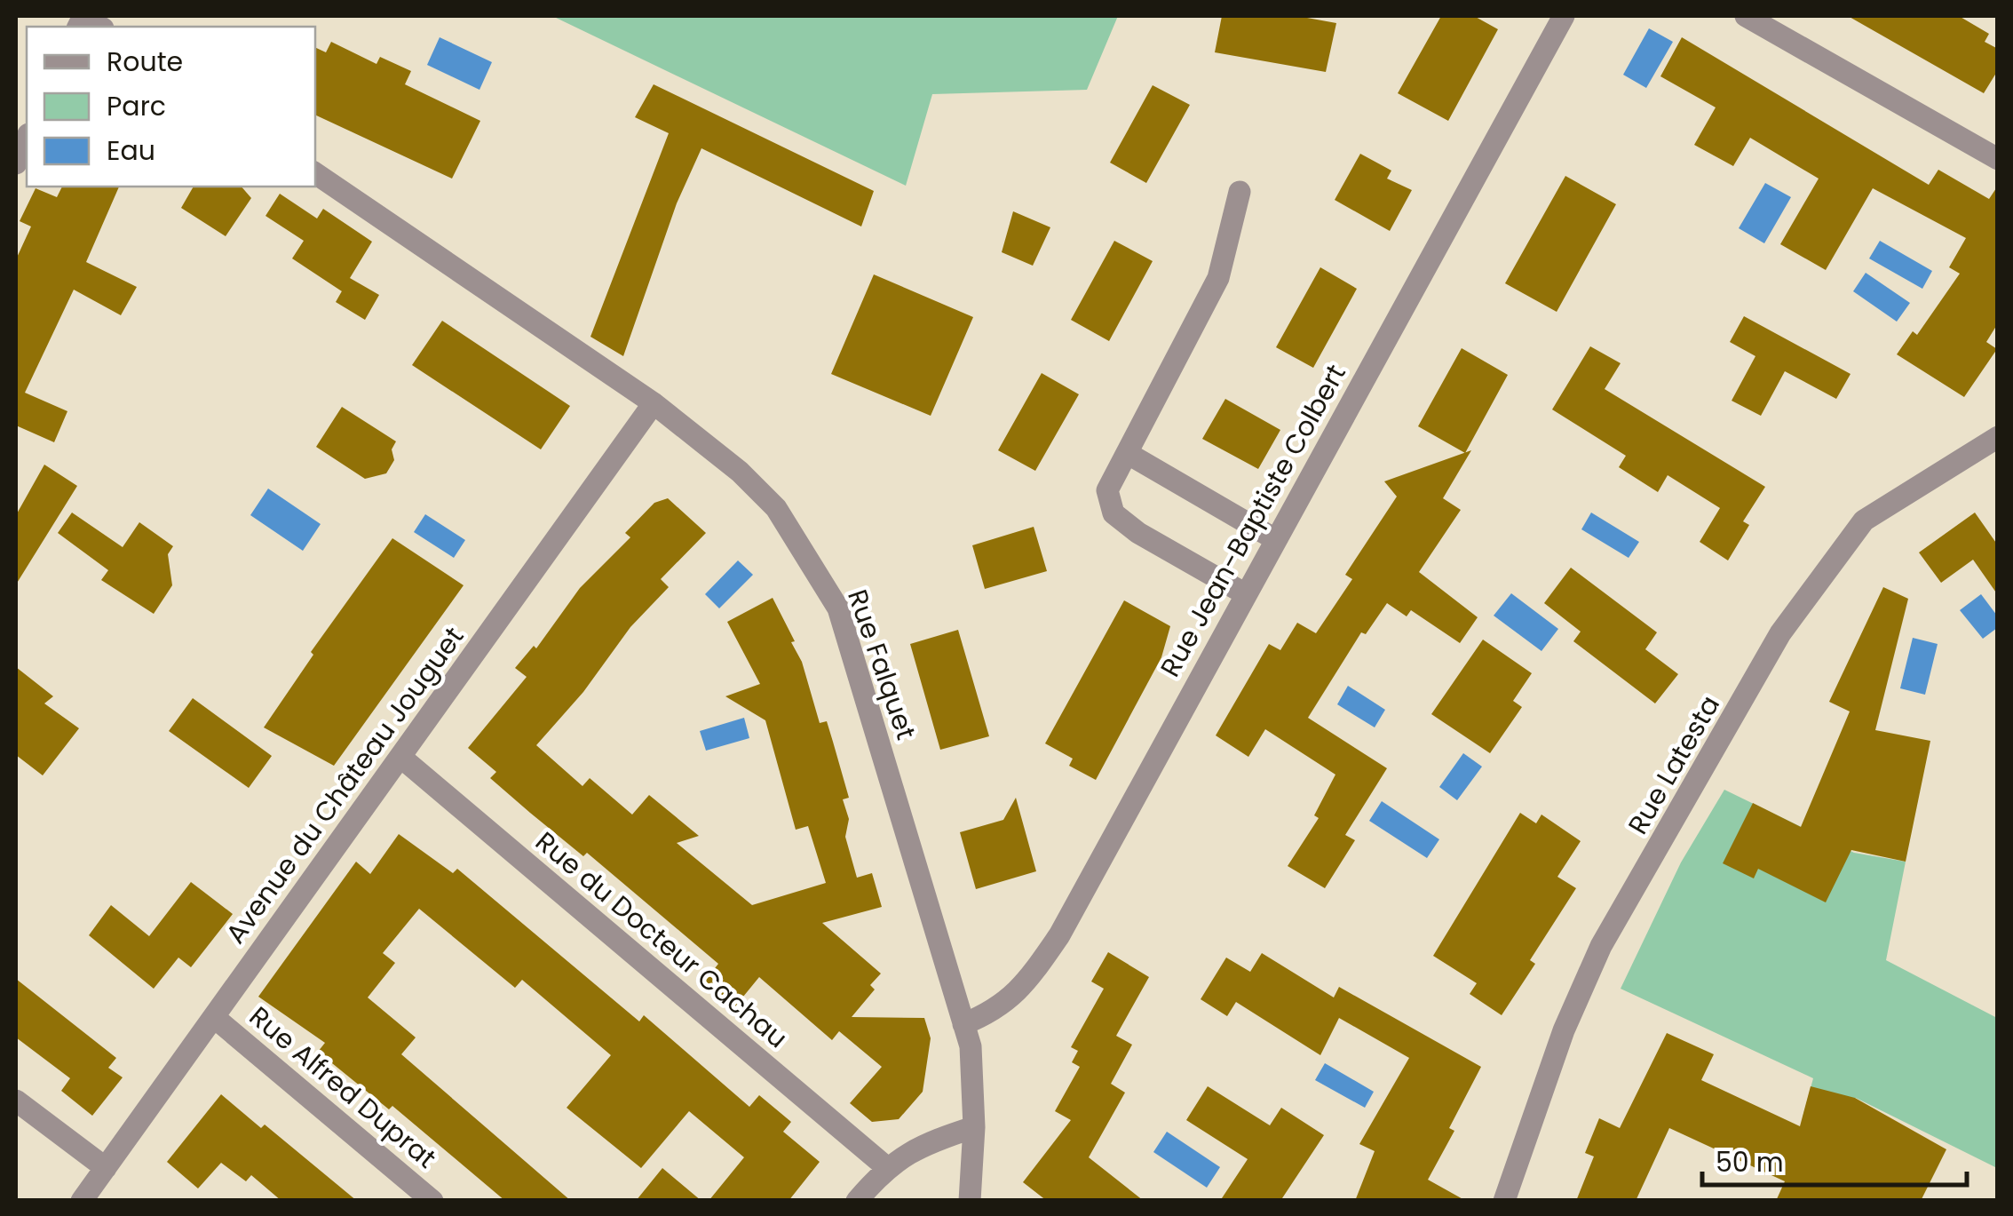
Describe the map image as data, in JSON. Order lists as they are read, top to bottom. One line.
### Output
{"streets":{"street":["Rue Jean-Baptiste Colbert","Rue Falquet","Rue Latesta","Avenue du Château Jouguet","Rue du Docteur Cachau","Rue Alfred Duprat"]},"crossings":[["Rue Jean-Baptiste Colbert","Rue Falquet"],["Rue Falquet","Avenue du Château Jouguet"],["Avenue du Château Jouguet","Rue du Docteur Cachau"],["Avenue du Château Jouguet","Rue Alfred Duprat"]],"legend":["Route","Parc","Eau"],"scale_bar":"50 m"}
